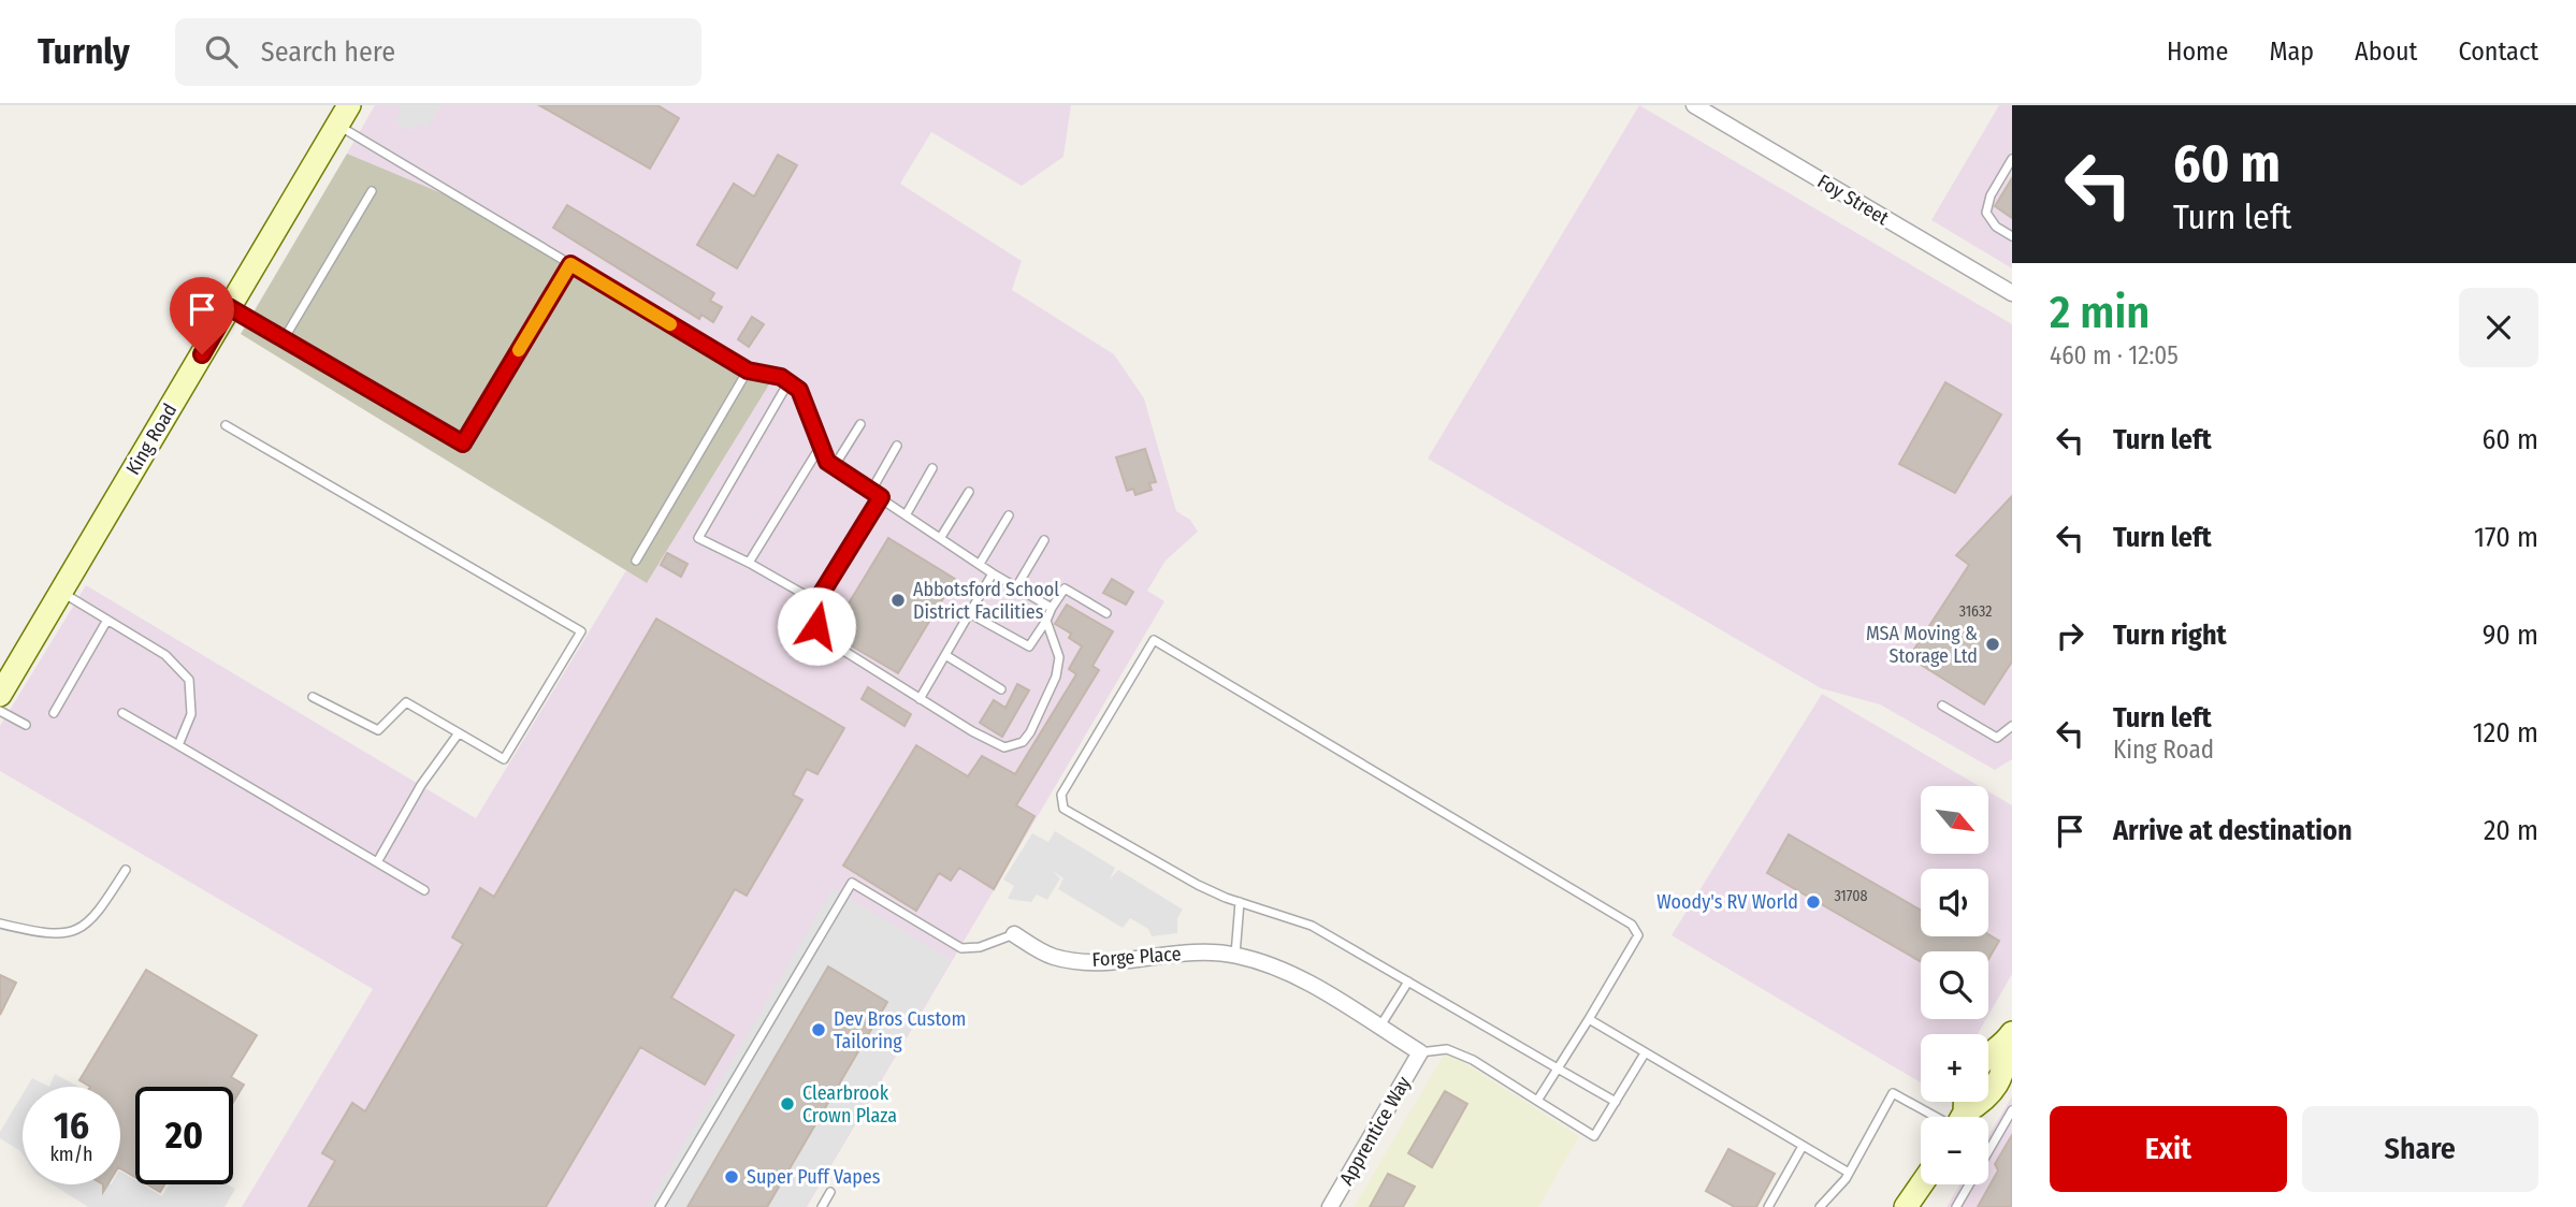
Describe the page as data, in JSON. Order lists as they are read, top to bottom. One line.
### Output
{"streets":{"street":["Foy Street","King Road","Forge Place","Apprentice Way"]},"crossings":[["Forge Place","Apprentice Way"]],"places":["Abbotsford School District Facilities","MSA Moving & Storage Ltd","Woody's RV World","Dev Bros Custom Tailoring","Clearbrook Crown Plaza","Super Puff Vapes"],"house_numbers":["31632","31708"],"north":"bottom right","page":{"header":"Turnly","search":"Search here","nav":["Home","Map","About","Contact"],"turn":["60 m","Turn left"],"heading":["2 min","460 m · 12:05"],"list":[{"name":"Turn left","value":"60 m"},{"name":"Turn left","value":"170 m"},{"name":"Turn right","value":"90 m"},{"name":"Turn left","note":"King Road","value":"120 m"},{"name":"Arrive at destination","value":"20 m"}],"map_buttons":["+","−"],"speed":"16 km/h","limit":"20","buttons":["Exit","Share"]}}
